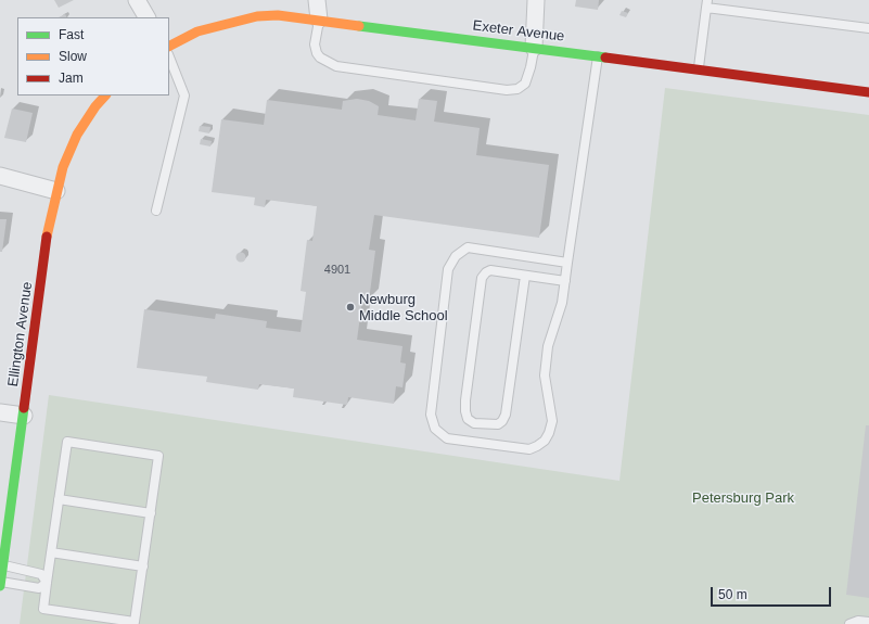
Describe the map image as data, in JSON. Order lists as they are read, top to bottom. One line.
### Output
{"streets":{"street":["Exeter Avenue","Ellington Avenue"]},"parks":["Petersburg Park"],"places":["Newburg Middle School"],"house_numbers":["4901"],"legend":["Fast","Slow","Jam"],"scale_bar":"50 m"}
